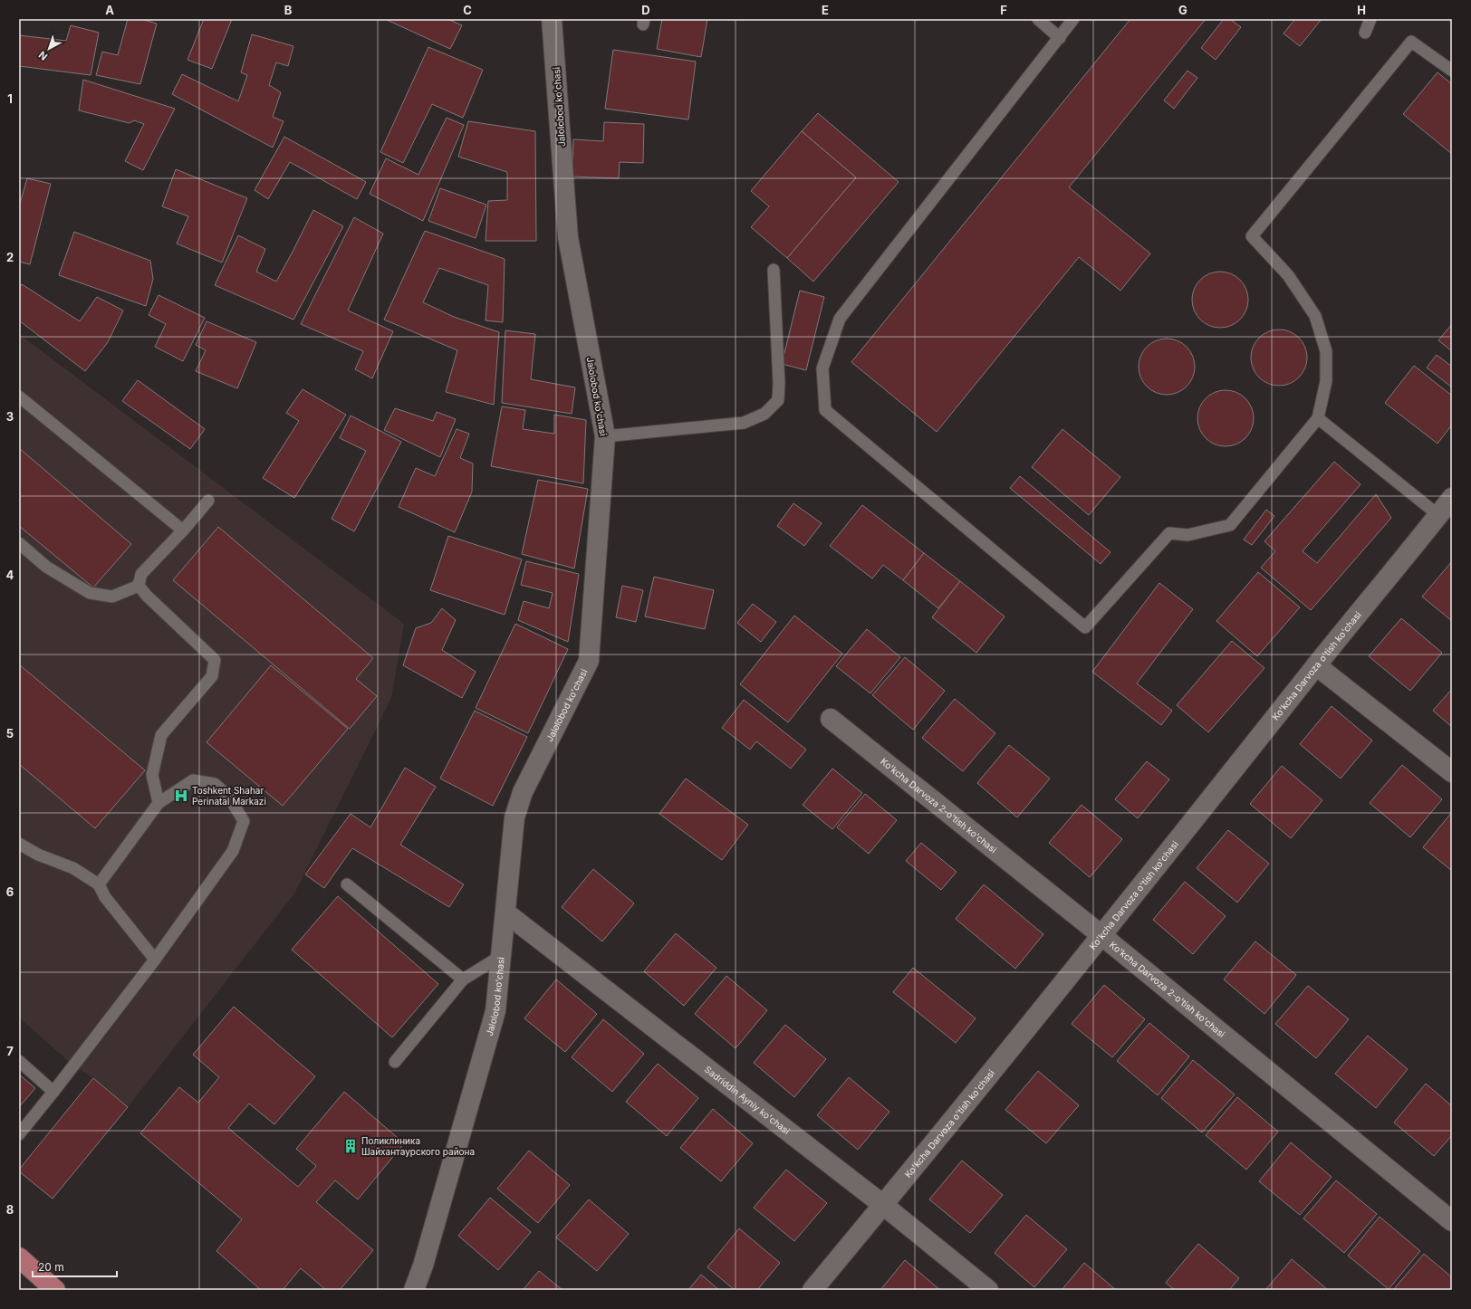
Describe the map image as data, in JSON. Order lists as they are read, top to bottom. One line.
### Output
{"streets":{"street":["Jalolobod ko'chasi","Ko'kcha Darvoza o'tish ko'chasi","Ko'kcha Darvoza 2-o'tish ko'chasi","Sadriddin Ayniy ko'chasi"]},"crossings":[["Jalolobod ko'chasi","Sadriddin Ayniy ko'chasi"],["Ko'kcha Darvoza o'tish ko'chasi","Ko'kcha Darvoza 2-o'tish ko'chasi"],["Ko'kcha Darvoza o'tish ko'chasi","Sadriddin Ayniy ko'chasi"]],"places":{"hospital":["Toshkent Shahar Perinatal Markazi"],"building":["Поликлиника Шайхантаурского района"]},"scale_bar":"20 m","north":"bottom left","grid":{"columns":["A","B","C","D","E","F","G","H"],"rows":["1","2","3","4","5","6","7","8"]}}
